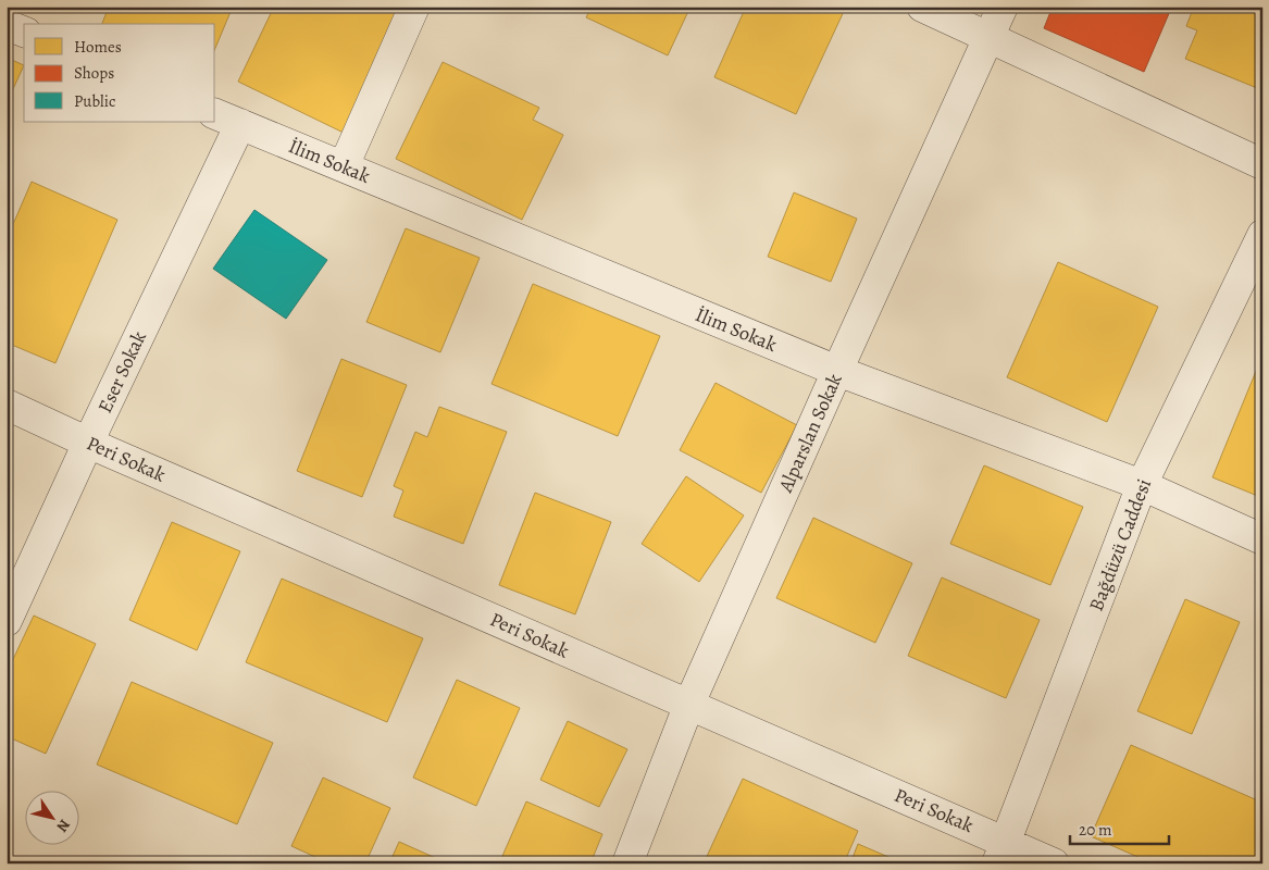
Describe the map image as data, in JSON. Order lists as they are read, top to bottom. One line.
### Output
{"streets":{"street":["İlim Sokak","Eser Sokak","Alparslan Sokak","Peri Sokak","Bağdüzü Caddesi"]},"crossings":[["İlim Sokak","Eser Sokak"],["İlim Sokak","Alparslan Sokak"],["İlim Sokak","Bağdüzü Caddesi"],["Eser Sokak","Peri Sokak"],["Alparslan Sokak","Peri Sokak"],["Peri Sokak","Bağdüzü Caddesi"]],"legend":["Homes","Shops","Public"],"scale_bar":"20 m","north":"bottom right"}
